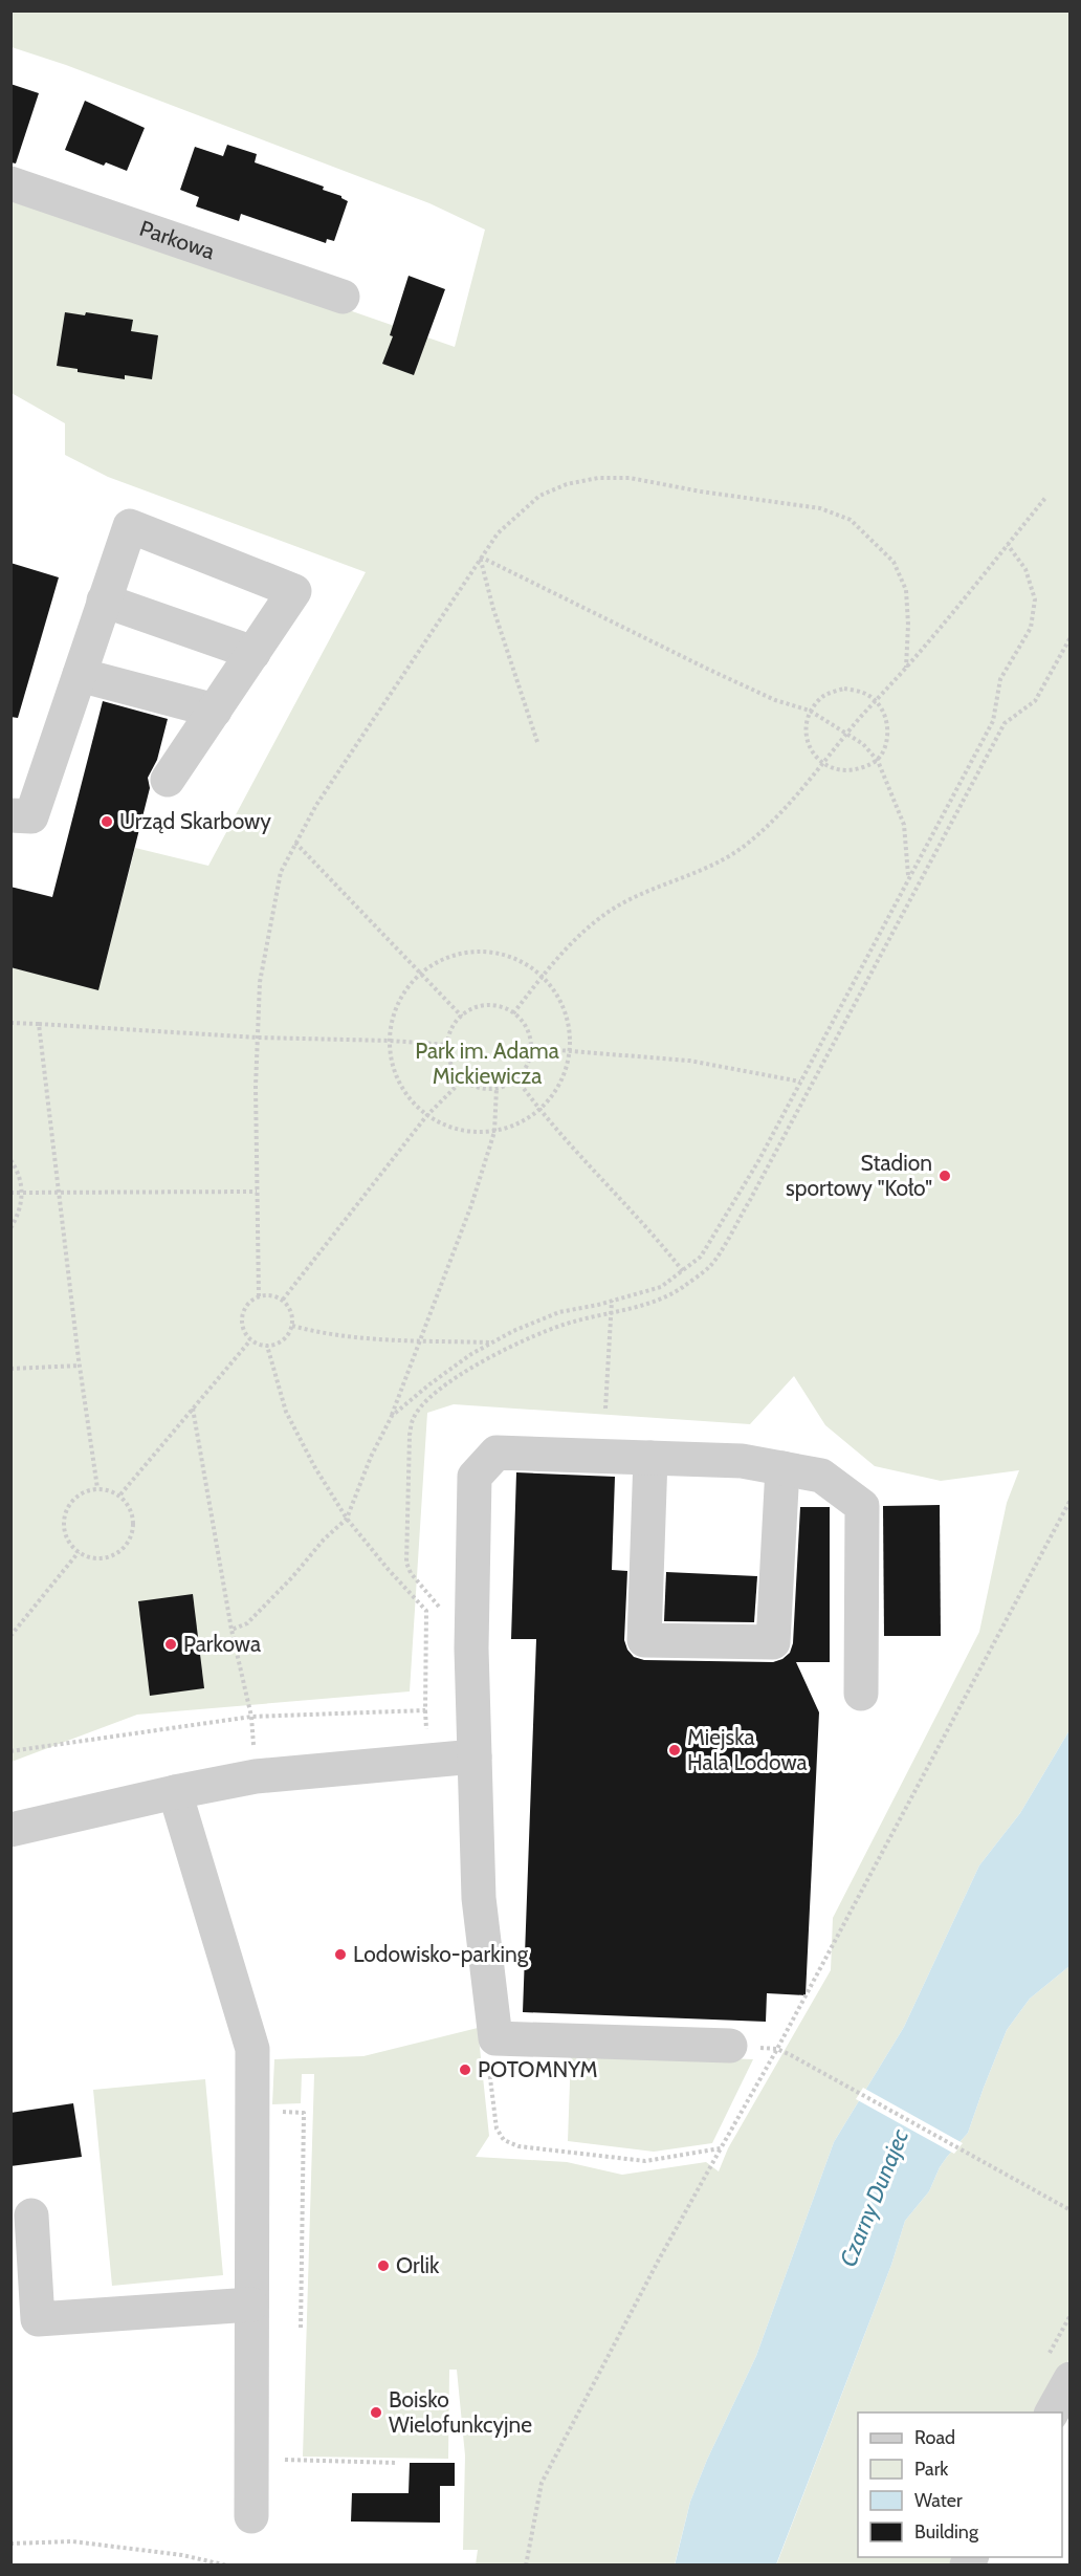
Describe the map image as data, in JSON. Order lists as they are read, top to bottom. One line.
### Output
{"streets":{"street":["Parkowa"]},"water":["Czarny Dunajec"],"parks":["Park im. Adama Mickiewicza"],"places":["Urząd Skarbowy","Stadion sportowy \"Koło\"","Parkowa","Miejska Hala Lodowa","Lodowisko-parking","POTOMNYM","Orlik","Boisko Wielofunkcyjne"],"legend":["Road","Park","Water","Building"]}
